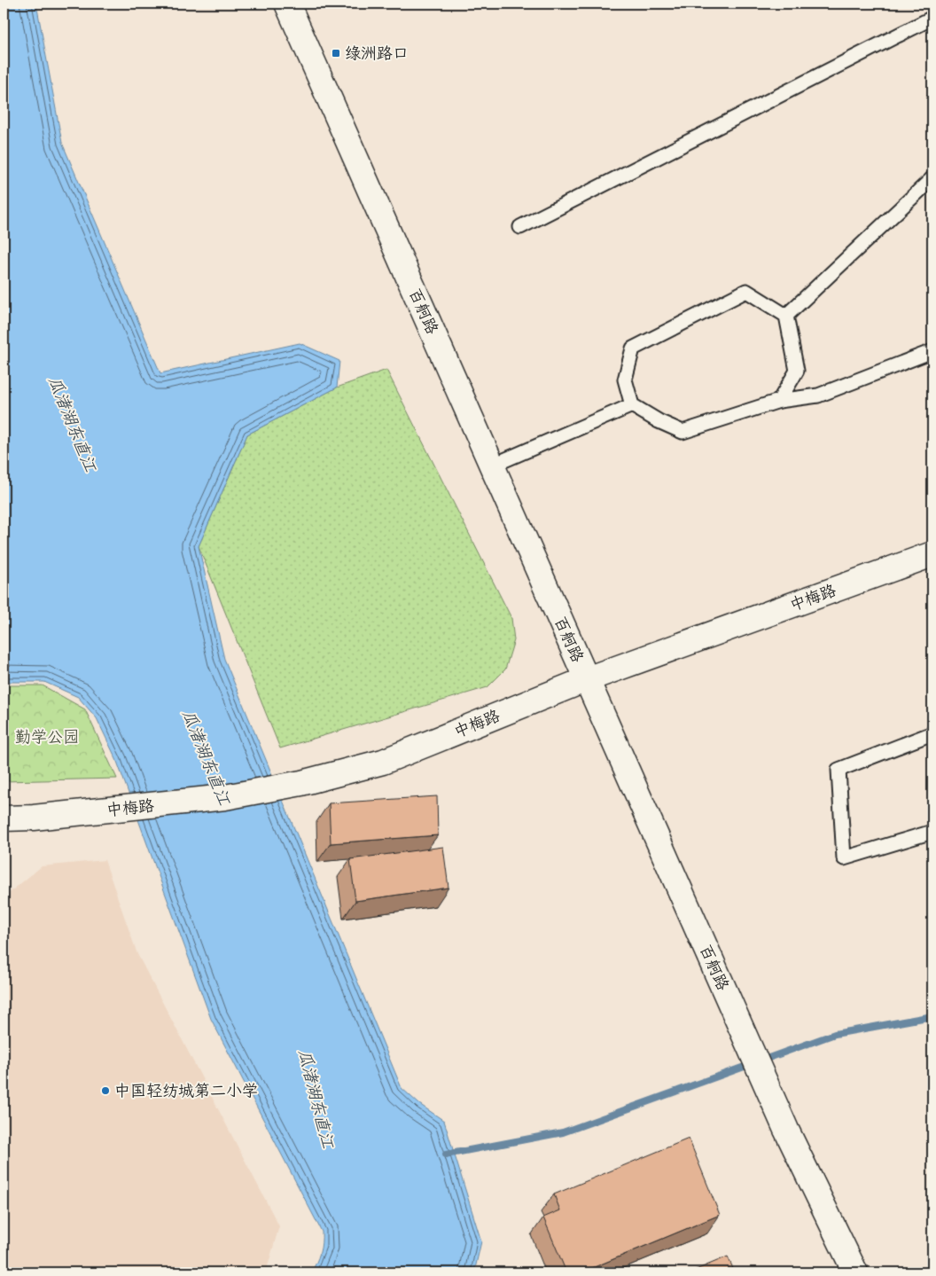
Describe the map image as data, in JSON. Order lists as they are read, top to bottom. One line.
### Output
{"streets":{"street":["百舸路","中梅路"]},"crossings":[["百舸路","中梅路"]],"water":["瓜渚湖东直江"],"parks":["勤学公园"],"places":{"transit":["绿洲路口"],"other":["中国轻纺城第二小学"]}}
